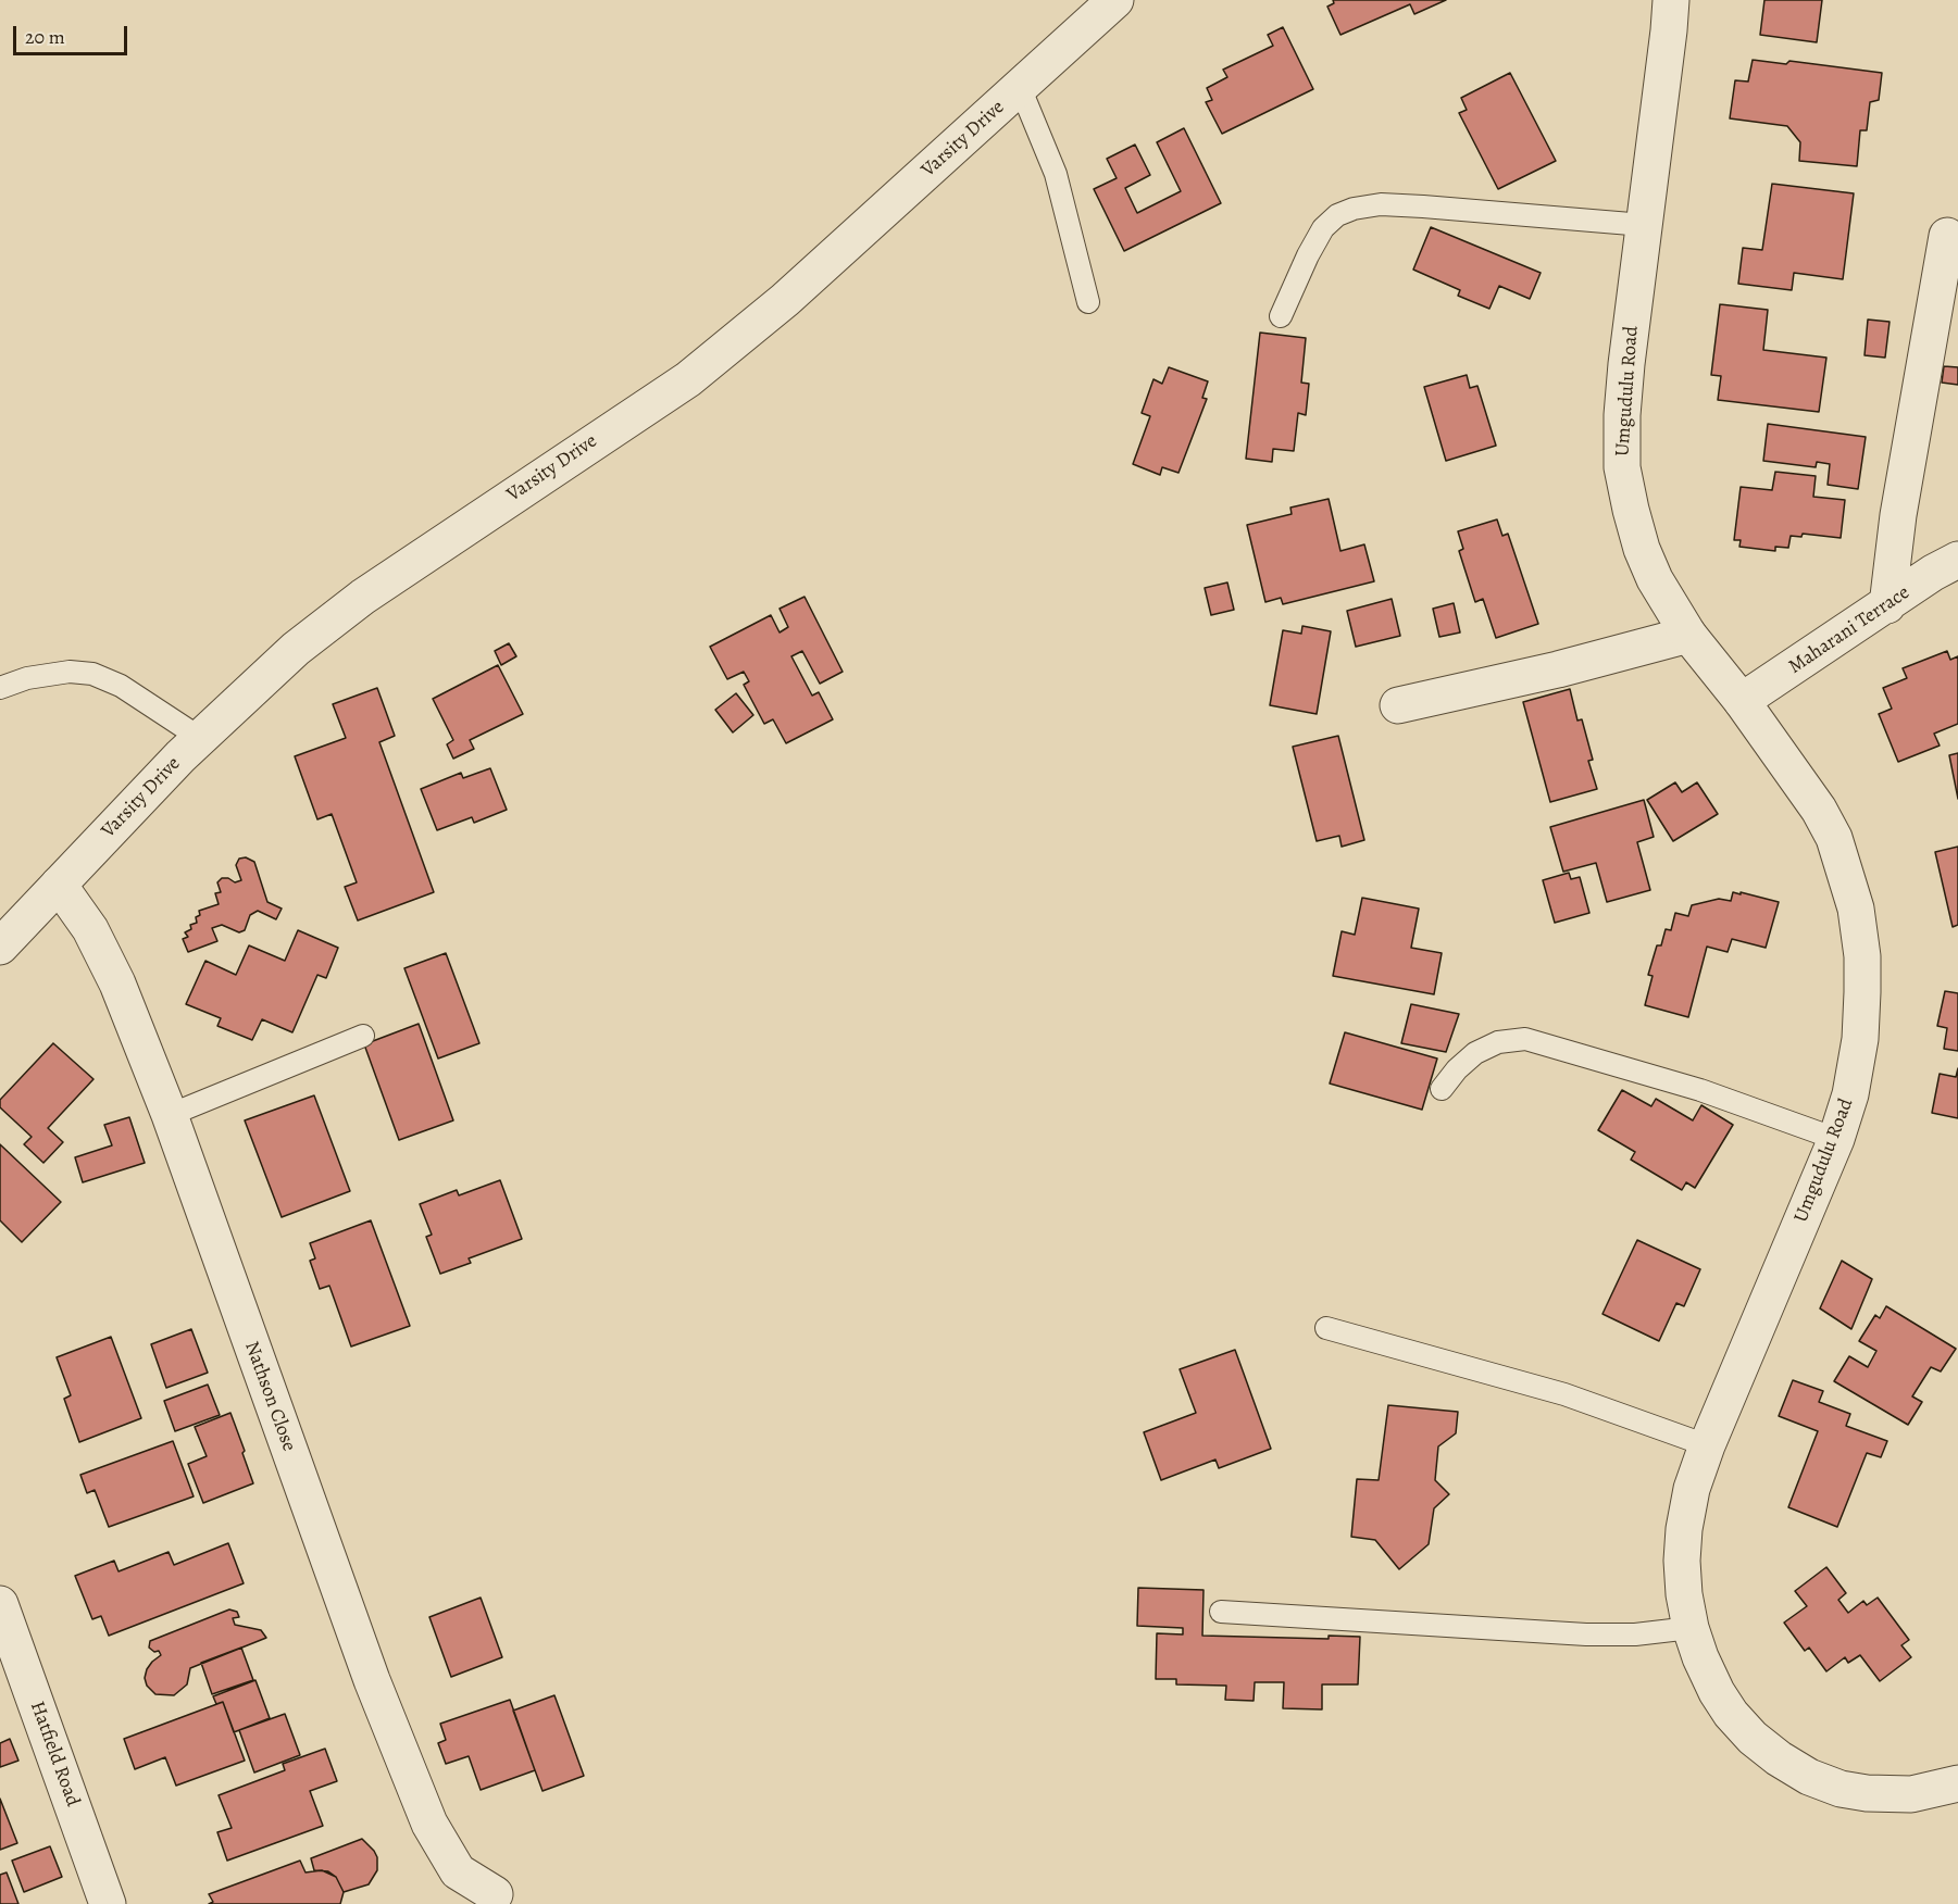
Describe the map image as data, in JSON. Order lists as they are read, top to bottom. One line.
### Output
{"streets":{"street":["Varsity Drive","Umgudulu Road","Maharani Terrace","Nathson Close","Hatfield Road"]},"crossings":[["Varsity Drive","Nathson Close"],["Umgudulu Road","Maharani Terrace"]],"scale_bar":"20 m"}
